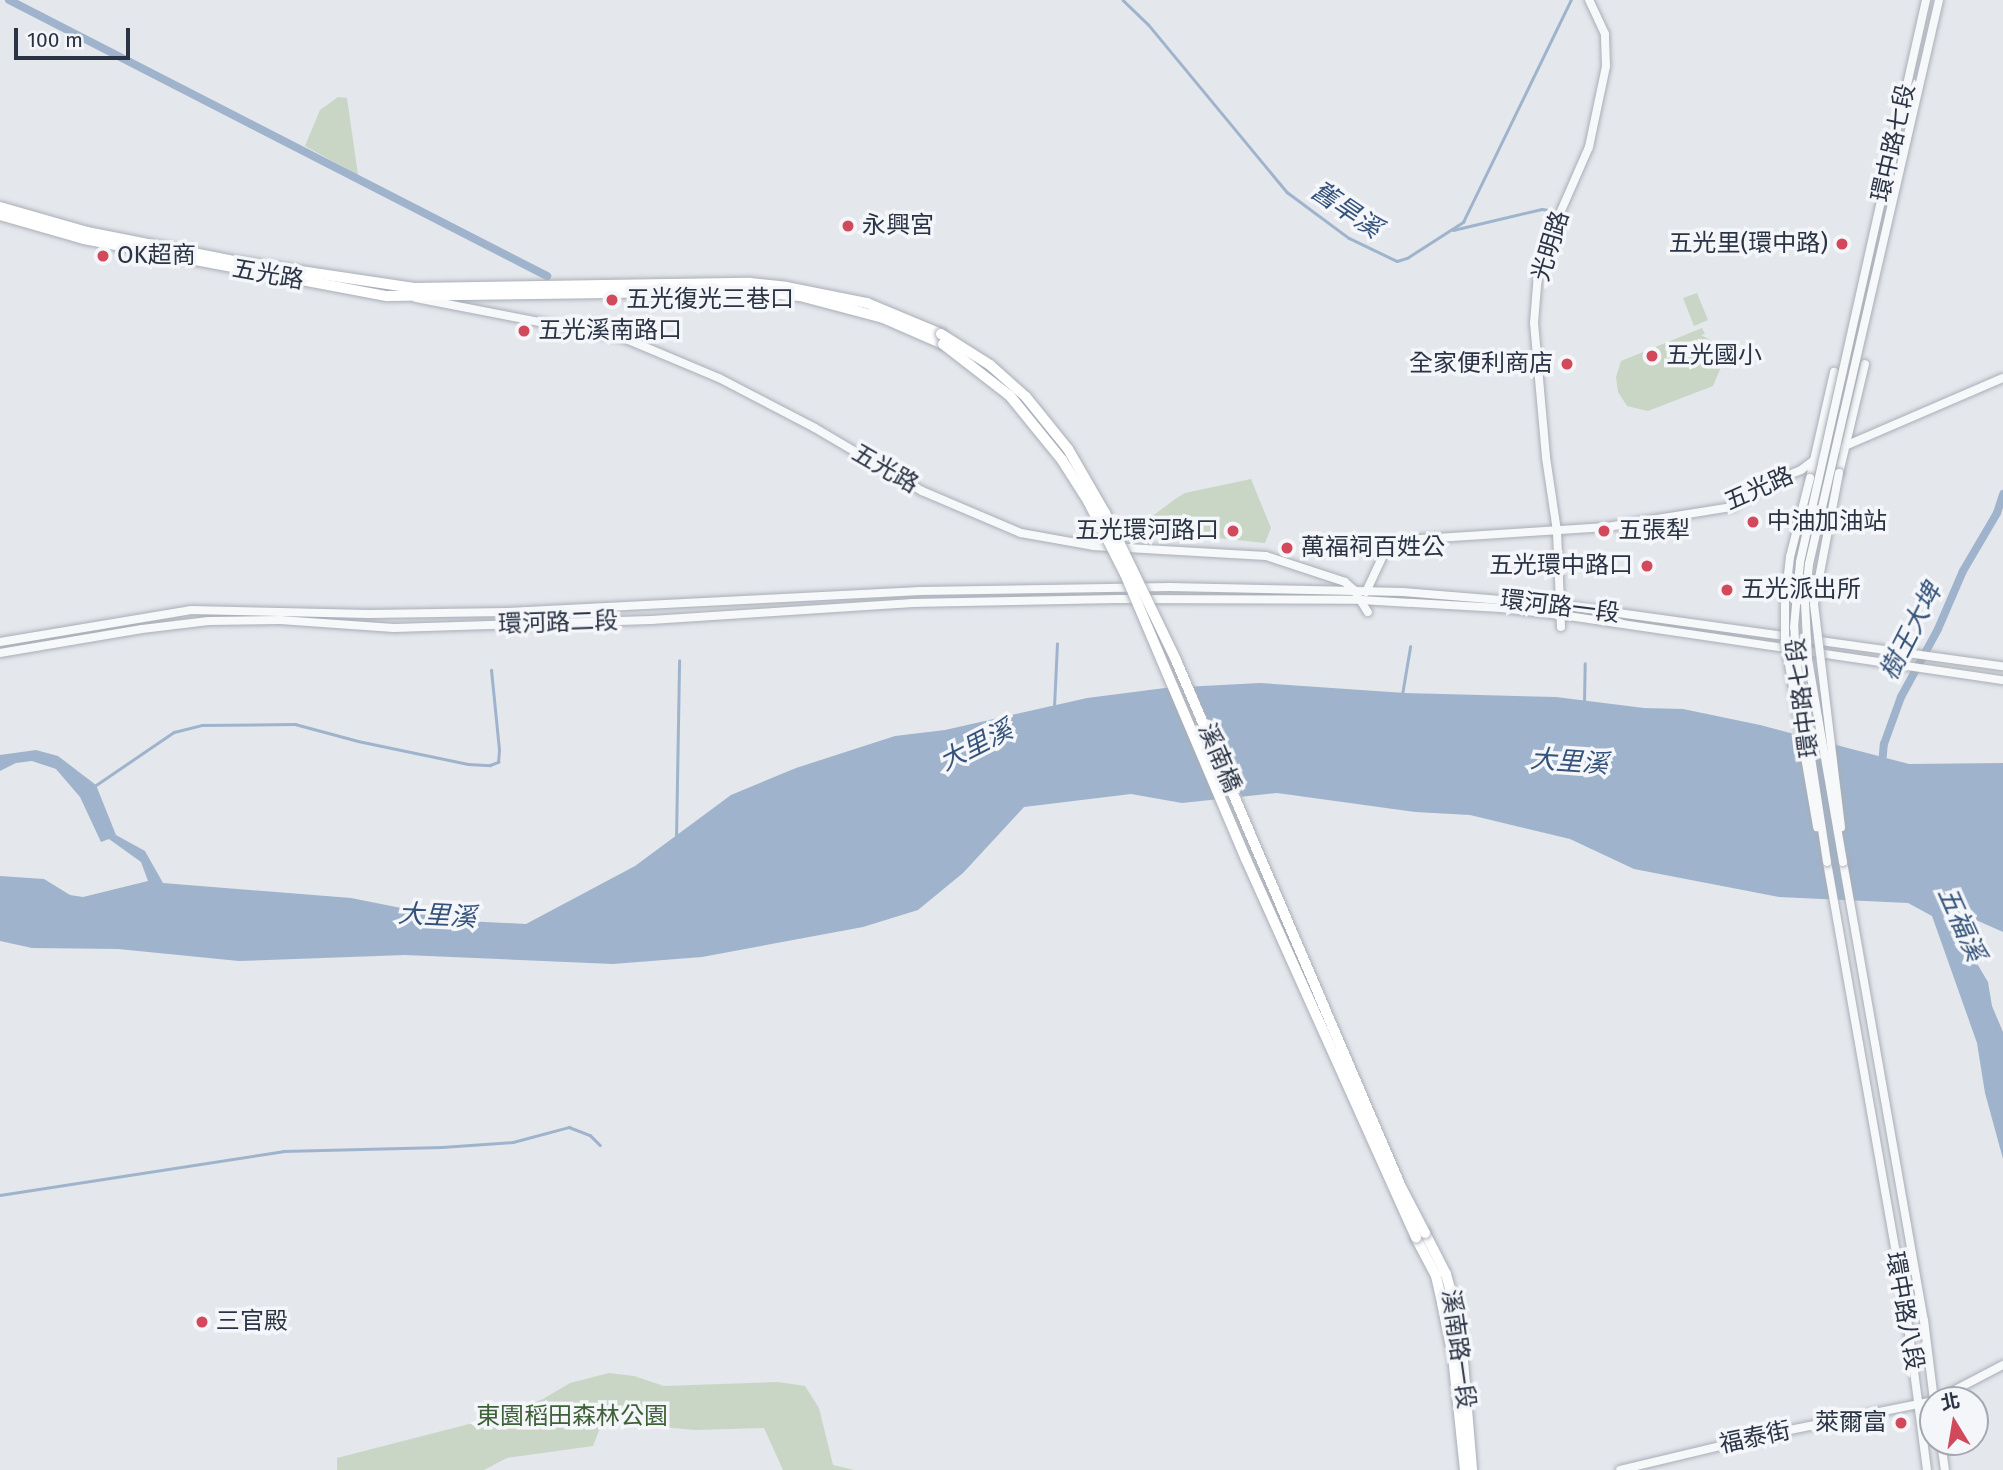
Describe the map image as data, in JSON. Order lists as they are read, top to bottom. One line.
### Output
{"streets":{"main road":["五光路","溪南橋","溪南路一段"],"street":["環中路七段","光明路","環河路一段","環河路二段","環中路八段","福泰街"]},"crossings":[["環中路七段","環中路八段"],["光明路","五光路"],["光明路","環河路一段"],["五光路","環河路一段"],["五光路","溪南橋"],["環河路一段","環河路二段"],["溪南橋","溪南路一段"],["環中路八段","福泰街"]],"water":["舊旱溪","樹王大埤","大里溪","五福溪"],"parks":["東園稻田森林公園"],"places":["永興宮","五光里(環中路)","OK超商","五光復光三巷口","五光溪南路口","五光國小","全家便利商店","中油加油站","五光環河路口","五張犁","萬福祠百姓公","五光環中路口","五光派出所","三官殿","萊爾富"],"scale_bar":"100 m","north":"top"}
